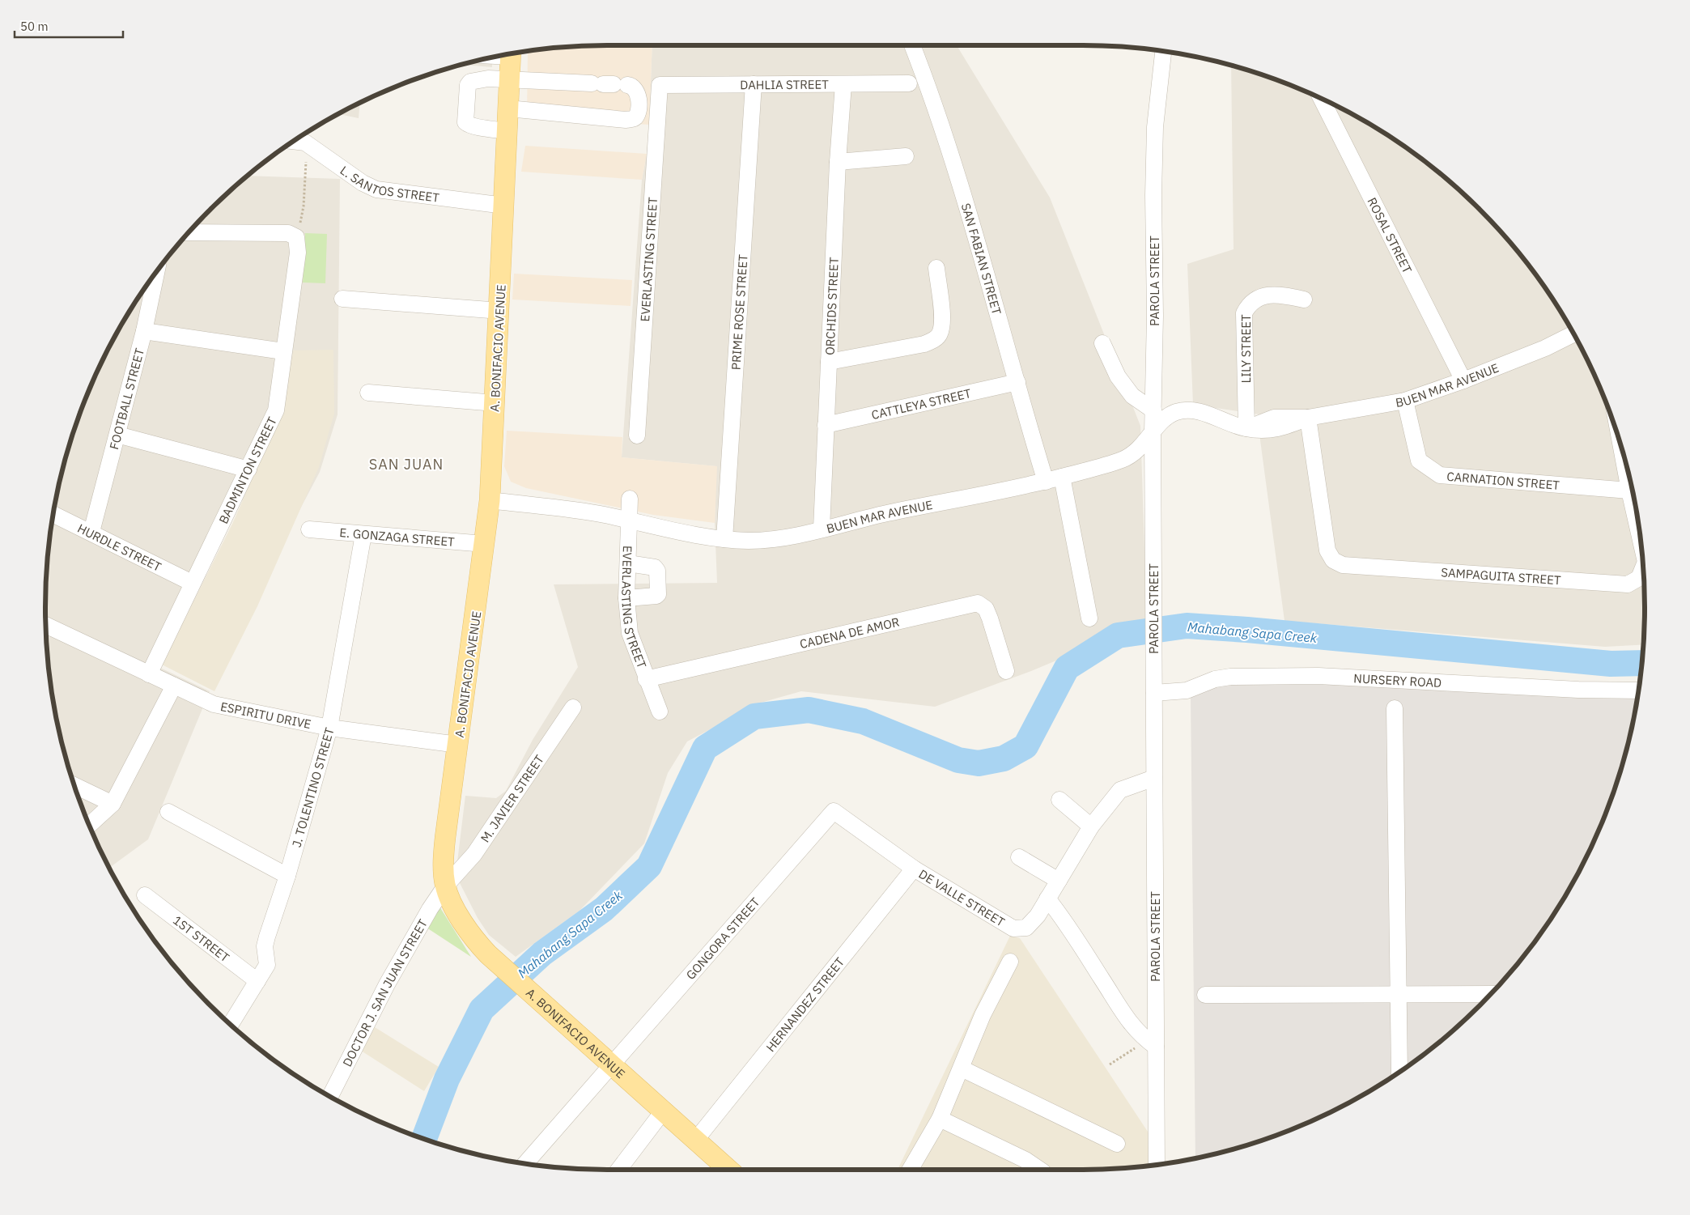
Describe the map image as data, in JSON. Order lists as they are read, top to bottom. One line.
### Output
{"streets":{"main road":["A. BONIFACIO AVENUE"],"street":["DAHLIA STREET","L. SANTOS STREET","ROSAL STREET","SAN FABIAN STREET","EVERLASTING STREET","PAROLA STREET","ORCHIDS STREET","PRIME ROSE STREET","LILY STREET","BUEN MAR AVENUE","FOOTBALL STREET","CATTLEYA STREET","BADMINTON STREET","CARNATION STREET","E. GONZAGA STREET","HURDLE STREET","SAMPAGUITA STREET","CADENA DE AMOR","NURSERY ROAD","ESPIRITU DRIVE","J. TOLENTINO STREET","M. JAVIER STREET","DE VALLE STREET","1ST STREET","GONGORA STREET","DOCTOR J. SAN JUAN STREET","HERNANDEZ STREET"]},"crossings":[["DAHLIA STREET","EVERLASTING STREET"],["DAHLIA STREET","ORCHIDS STREET"],["DAHLIA STREET","PRIME ROSE STREET"],["L. SANTOS STREET","A. BONIFACIO AVENUE"],["ROSAL STREET","BUEN MAR AVENUE"],["SAN FABIAN STREET","BUEN MAR AVENUE"],["SAN FABIAN STREET","CATTLEYA STREET"],["EVERLASTING STREET","BUEN MAR AVENUE"],["EVERLASTING STREET","CADENA DE AMOR"],["PAROLA STREET","BUEN MAR AVENUE"],["PAROLA STREET","NURSERY ROAD"],["PAROLA STREET","DE VALLE STREET"],["ORCHIDS STREET","BUEN MAR AVENUE"],["ORCHIDS STREET","CATTLEYA STREET"],["PRIME ROSE STREET","BUEN MAR AVENUE"],["A. BONIFACIO AVENUE","BUEN MAR AVENUE"],["A. BONIFACIO AVENUE","E. GONZAGA STREET"],["A. BONIFACIO AVENUE","ESPIRITU DRIVE"],["A. BONIFACIO AVENUE","M. JAVIER STREET"],["A. BONIFACIO AVENUE","GONGORA STREET"],["A. BONIFACIO AVENUE","DOCTOR J. SAN JUAN STREET"],["A. BONIFACIO AVENUE","HERNANDEZ STREET"],["LILY STREET","BUEN MAR AVENUE"],["BUEN MAR AVENUE","CARNATION STREET"],["BUEN MAR AVENUE","SAMPAGUITA STREET"],["FOOTBALL STREET","HURDLE STREET"],["BADMINTON STREET","HURDLE STREET"],["BADMINTON STREET","ESPIRITU DRIVE"],["CARNATION STREET","SAMPAGUITA STREET"],["E. GONZAGA STREET","J. TOLENTINO STREET"],["ESPIRITU DRIVE","J. TOLENTINO STREET"],["J. TOLENTINO STREET","1ST STREET"],["M. JAVIER STREET","DOCTOR J. SAN JUAN STREET"],["DE VALLE STREET","GONGORA STREET"],["DE VALLE STREET","HERNANDEZ STREET"]],"districts":["SAN JUAN"],"water":["Mahabang Sapa Creek"],"scale_bar":"50 m"}
